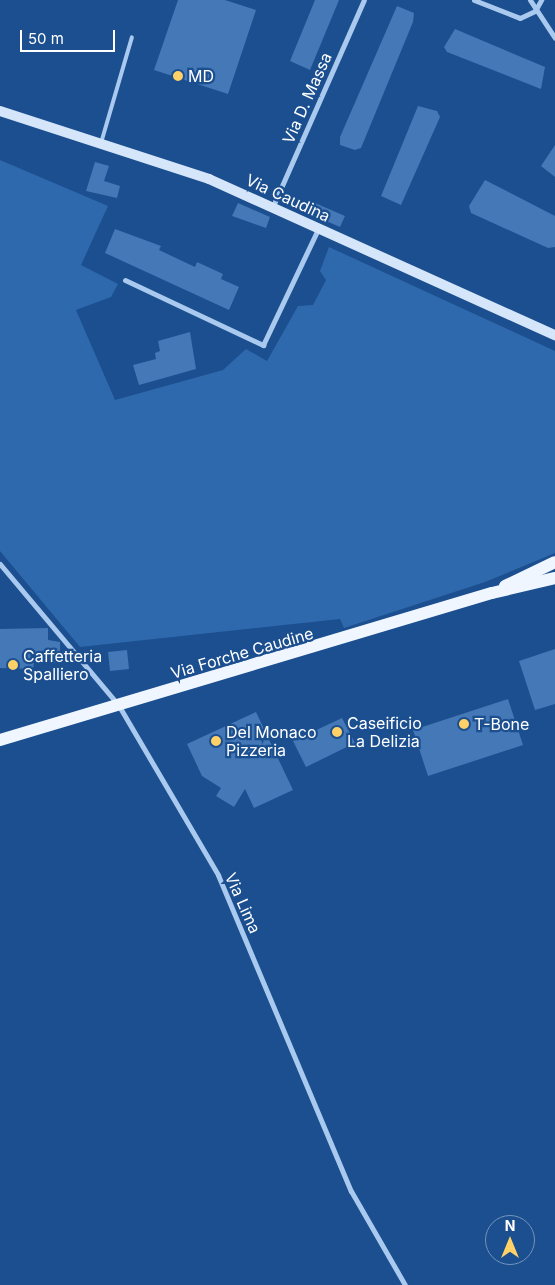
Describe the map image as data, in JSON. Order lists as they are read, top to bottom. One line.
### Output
{"streets":{"main road":["Via Caudina","Via Forche Caudine"],"street":["Via D. Massa","Via Lima"]},"crossings":[["Via D. Massa","Via Caudina"],["Via Forche Caudine","Via Lima"]],"places":["MD","Caffetteria Spalliero","T-Bone","Caseificio La Delizia","Del Monaco Pizzeria"],"scale_bar":"50 m","north":"top"}
